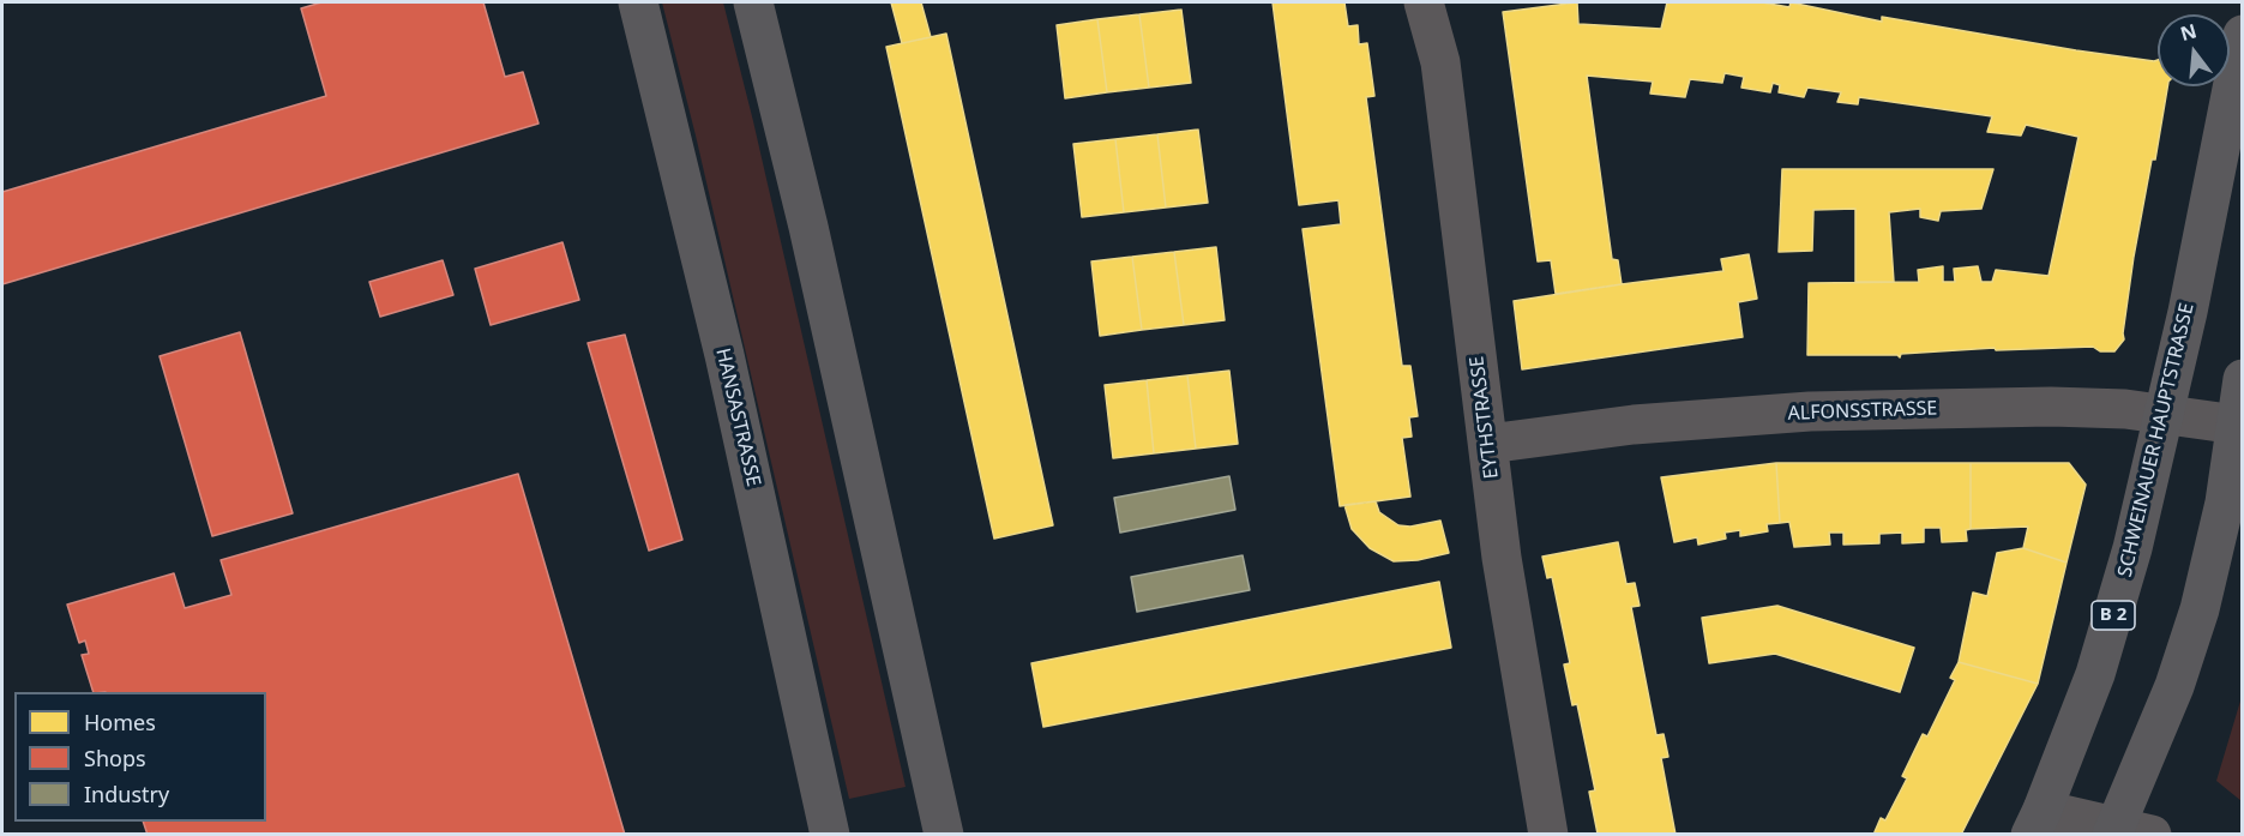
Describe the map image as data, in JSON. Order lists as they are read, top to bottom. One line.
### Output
{"streets":{"main road":["HANSASTRASSE","SCHWEINAUER HAUPTSTRASSE","B 2"],"street":["ALFONSSTRASSE","EYTHSTRASSE"]},"crossings":[["ALFONSSTRASSE","EYTHSTRASSE"],["ALFONSSTRASSE","SCHWEINAUER HAUPTSTRASSE"]],"legend":["Homes","Shops","Industry"],"north":"top"}
